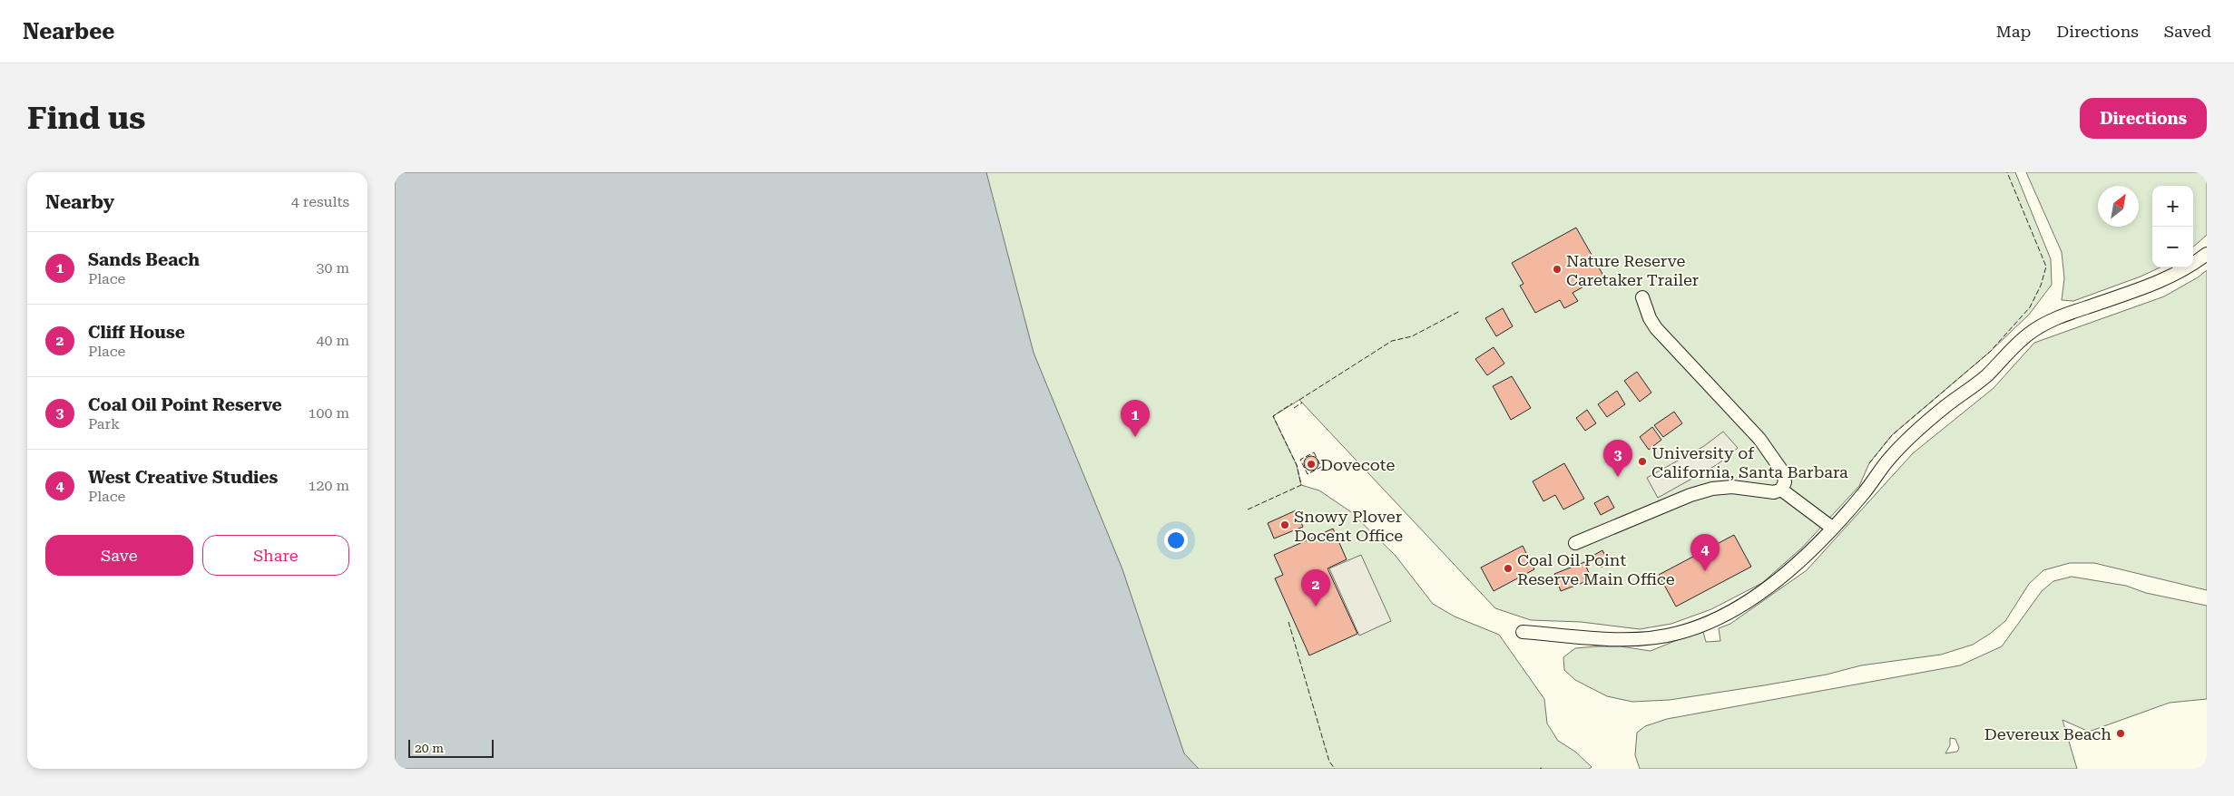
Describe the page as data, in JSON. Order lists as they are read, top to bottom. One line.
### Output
{"places":["Nature Reserve Caretaker Trailer","University of California, Santa Barbara","Dovecote","Snowy Plover Docent Office","Coal Oil Point Reserve Main Office","Devereux Beach"],"scale_bar":"20 m","north":"top right","page":{"header":"Nearbee","nav":["Map","Directions","Saved"],"buttons":["Directions",["Save","Share"]],"title":"Find us","heading":["Nearby","4 results"],"map_buttons":["+","−"],"list":[{"mark":"1","name":"Sands Beach","note":"Place","value":"30 m"},{"mark":"2","name":"Cliff House","note":"Place","value":"40 m"},{"mark":"3","name":"Coal Oil Point Reserve","note":"Park","value":"100 m"},{"mark":"4","name":"West Creative Studies","note":"Place","value":"120 m"}],"pins":["1","3","4","2"],"scale":"20 m"}}
